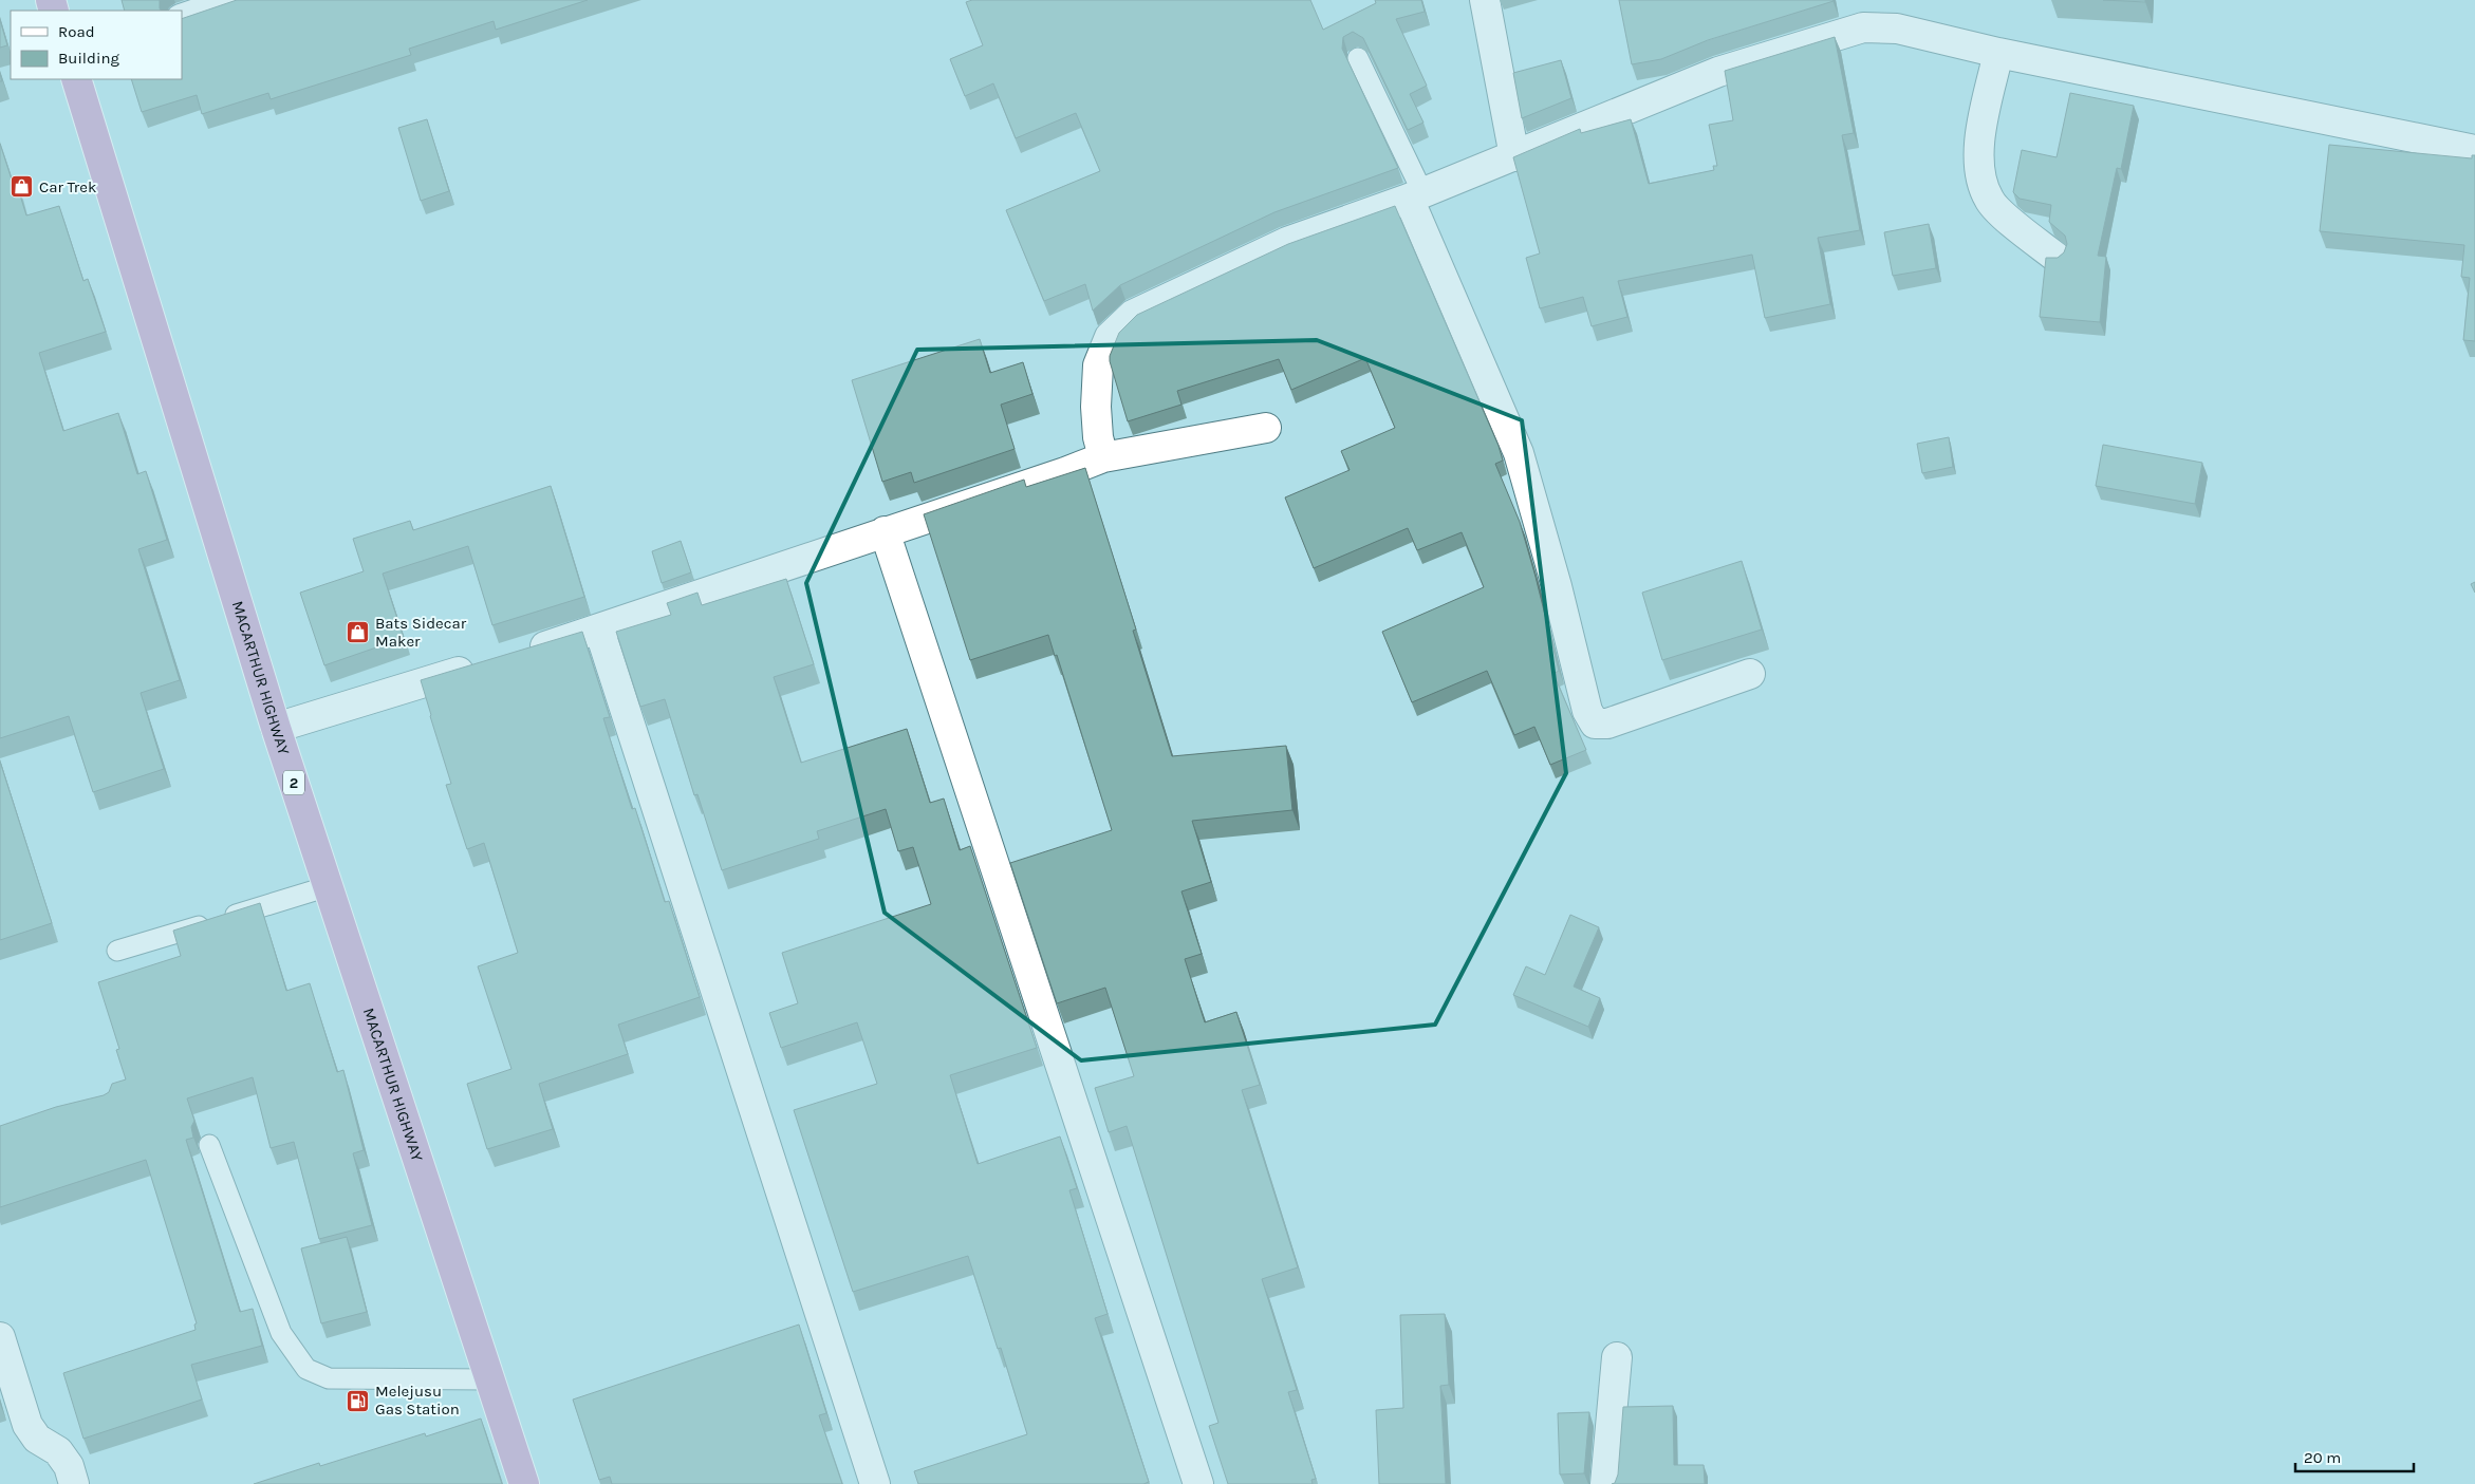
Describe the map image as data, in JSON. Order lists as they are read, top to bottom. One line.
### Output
{"streets":{"highway":["MACARTHUR HIGHWAY","2"]},"places":{"shop":["Car Trek","Bats Sidecar Maker"],"fuel station":["Melejusu Gas Station"]},"legend":["Road","Building"],"scale_bar":"20 m"}
